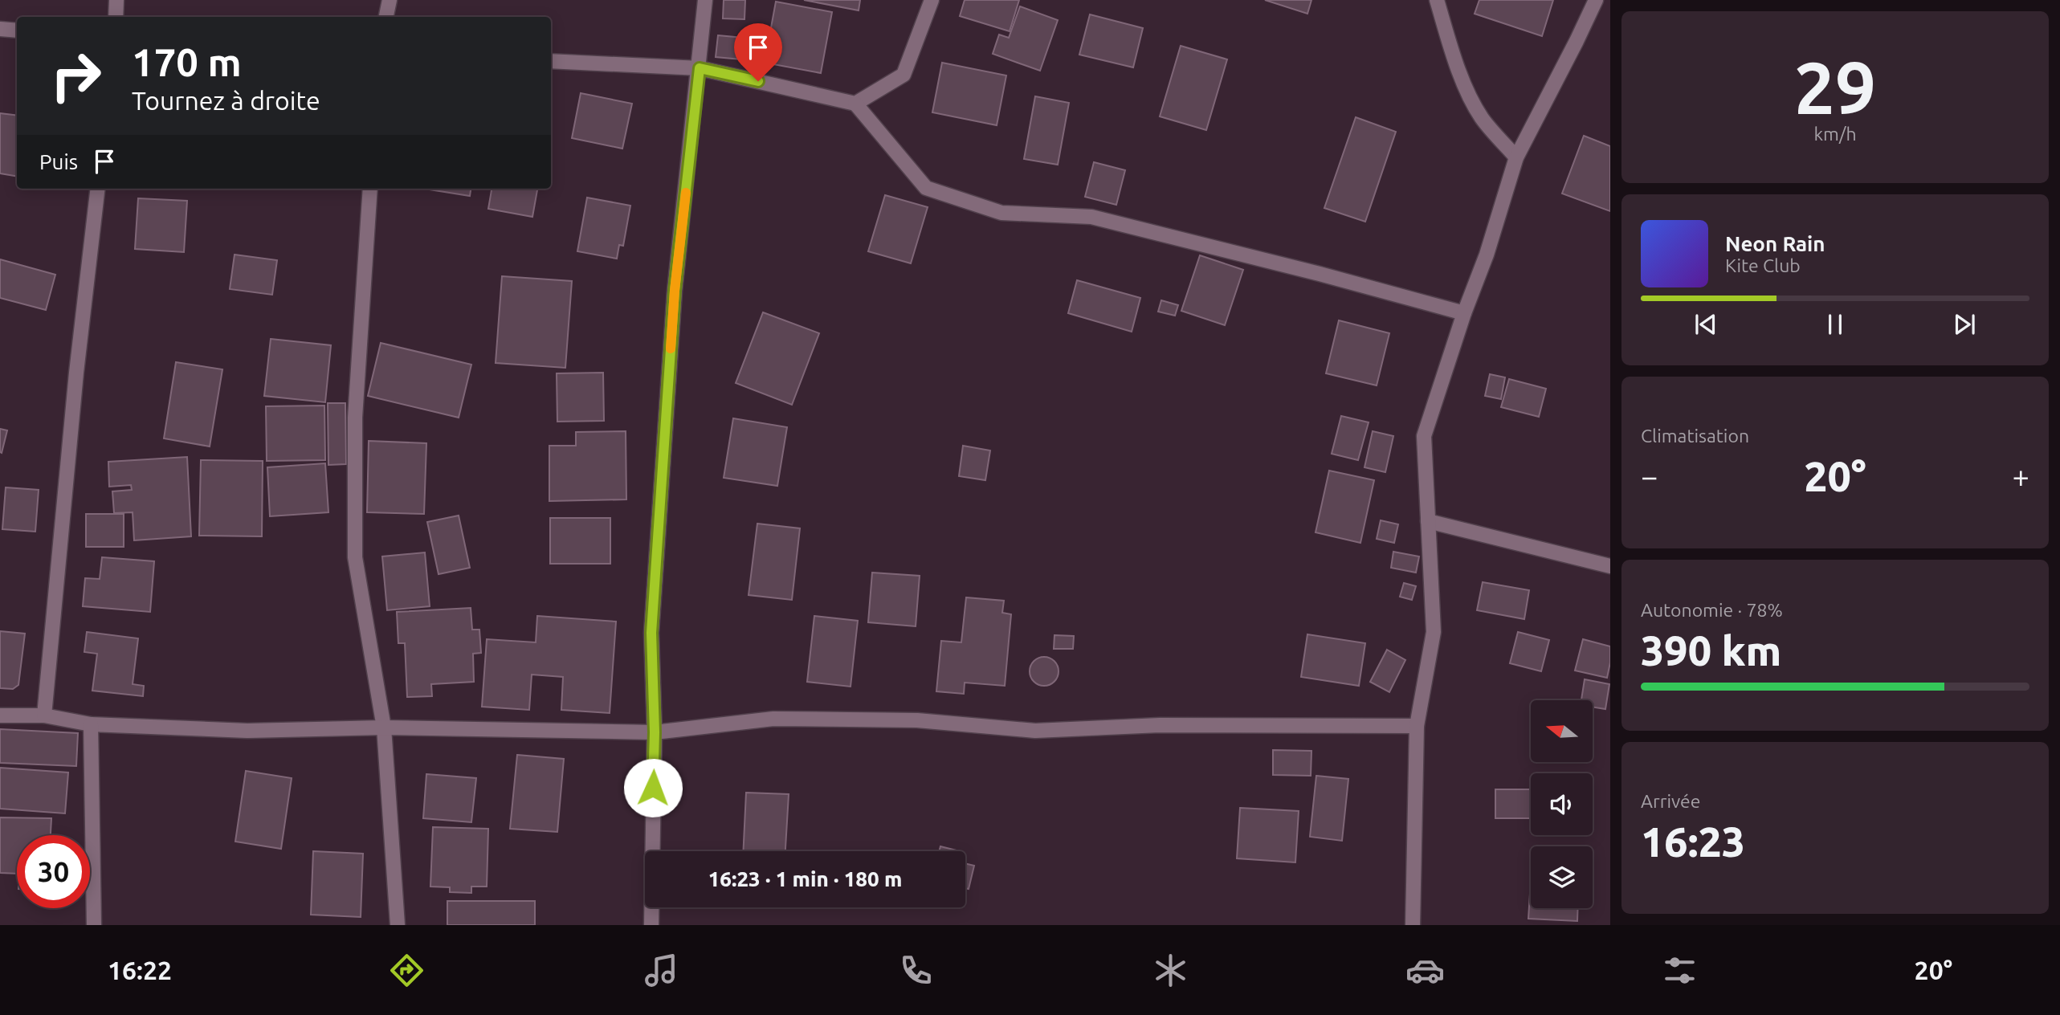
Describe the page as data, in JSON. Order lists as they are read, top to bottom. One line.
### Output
{"north":"left","page":{"tile":[["29","km/h"],"Climatisation",["Autonomie · 78%","390 km"],["Arrivée","16:23"]],"turn":["170 m","Tournez à droite"],"then":"Puis","song":["Neon Rain","Kite Club"],"heat":["−","20°","+"],"limit":"30","trip":"16:23 · 1 min · 180 m","tabs":["16:22","20°"]}}
